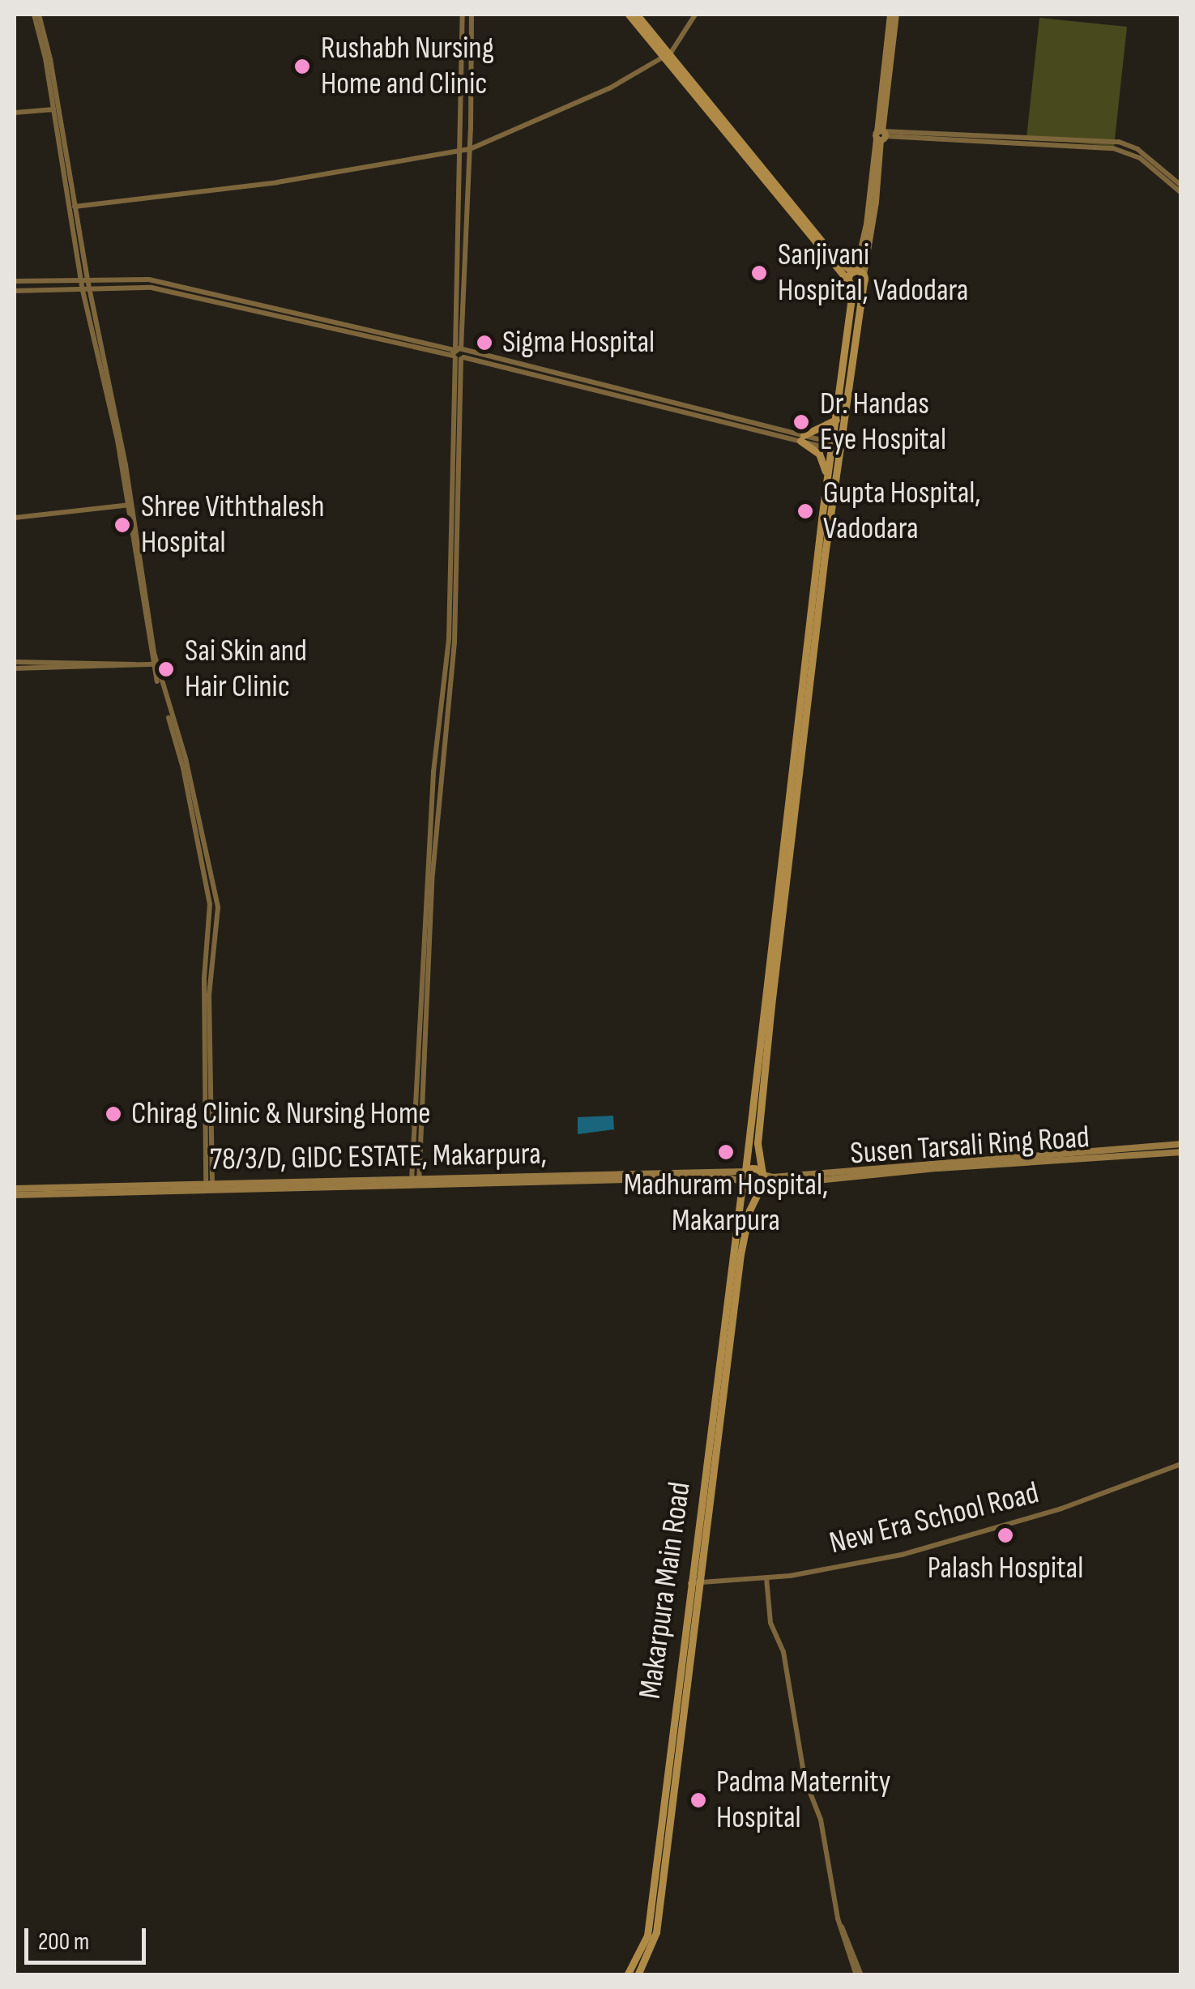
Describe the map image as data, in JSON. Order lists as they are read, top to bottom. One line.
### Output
{"streets":{"highway":["Makarpura Main Road"],"main road":["Susen Tarsali Ring Road","78/3/D, GIDC ESTATE, Makarpura,"],"street":["New Era School Road"]},"crossings":[["Susen Tarsali Ring Road","78/3/D, GIDC ESTATE, Makarpura,"],["New Era School Road","Makarpura Main Road"]],"places":["Rushabh Nursing Home and Clinic","Sanjivani Hospital, Vadodara","Sigma Hospital","Dr. Handas Eye Hospital","Gupta Hospital, Vadodara","Shree Viththalesh Hospital","Sai Skin and Hair Clinic","Chirag Clinic & Nursing Home","Madhuram Hospital, Makarpura","Palash Hospital","Padma Maternity Hospital"],"scale_bar":"200 m"}
